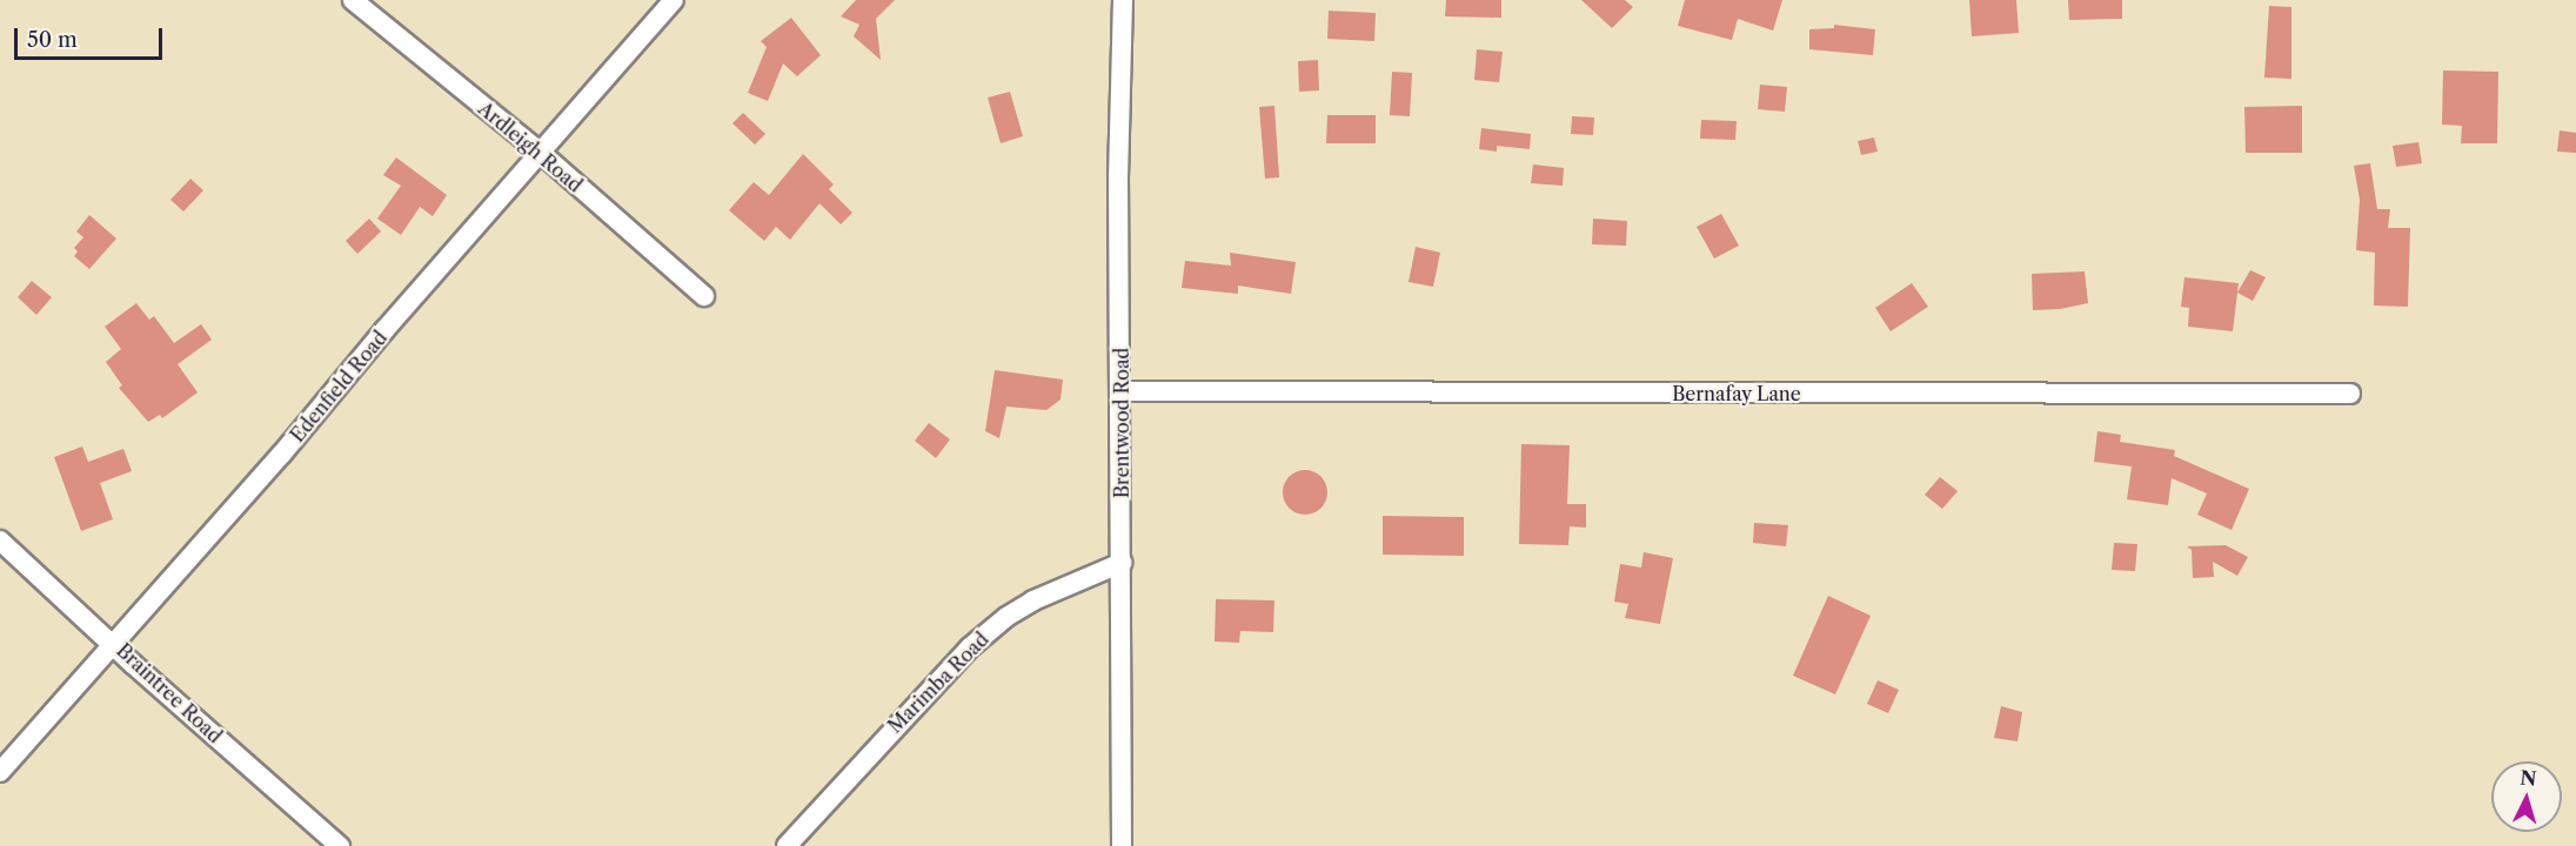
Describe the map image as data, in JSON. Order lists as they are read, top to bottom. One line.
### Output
{"streets":{"street":["Ardleigh Road","Edenfield Road","Bernafay Lane","Brentwood Road","Marimba Road","Braintree Road"]},"crossings":[["Ardleigh Road","Edenfield Road"],["Edenfield Road","Braintree Road"],["Bernafay Lane","Brentwood Road"],["Brentwood Road","Marimba Road"]],"scale_bar":"50 m","north":"top"}
